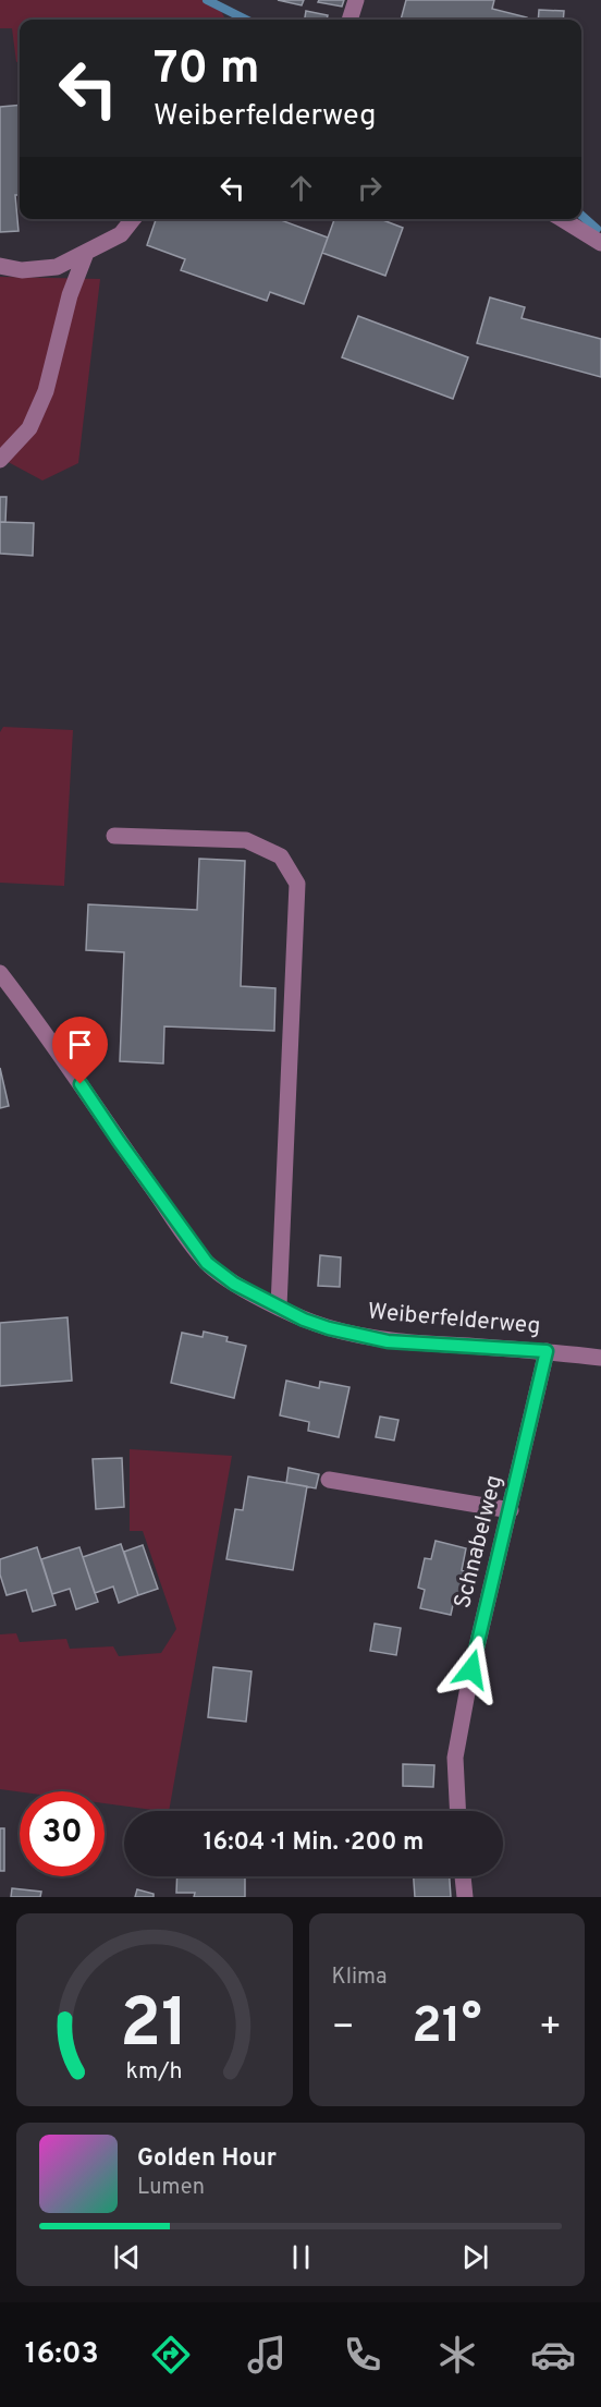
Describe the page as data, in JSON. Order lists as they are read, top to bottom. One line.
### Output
{"streets":{"street":["Weiberfelderweg","Schnabelweg"]},"crossings":[["Weiberfelderweg","Schnabelweg"]],"page":{"turn":["70 m","Weiberfelderweg"],"limit":"30","trip":"16:04 · 1 Min. · 200 m","tile":"Klima","heat":["−","21°","+"],"song":["Golden Hour","Lumen"],"tabs":"16:03","gauge":["21","km/h"]}}
